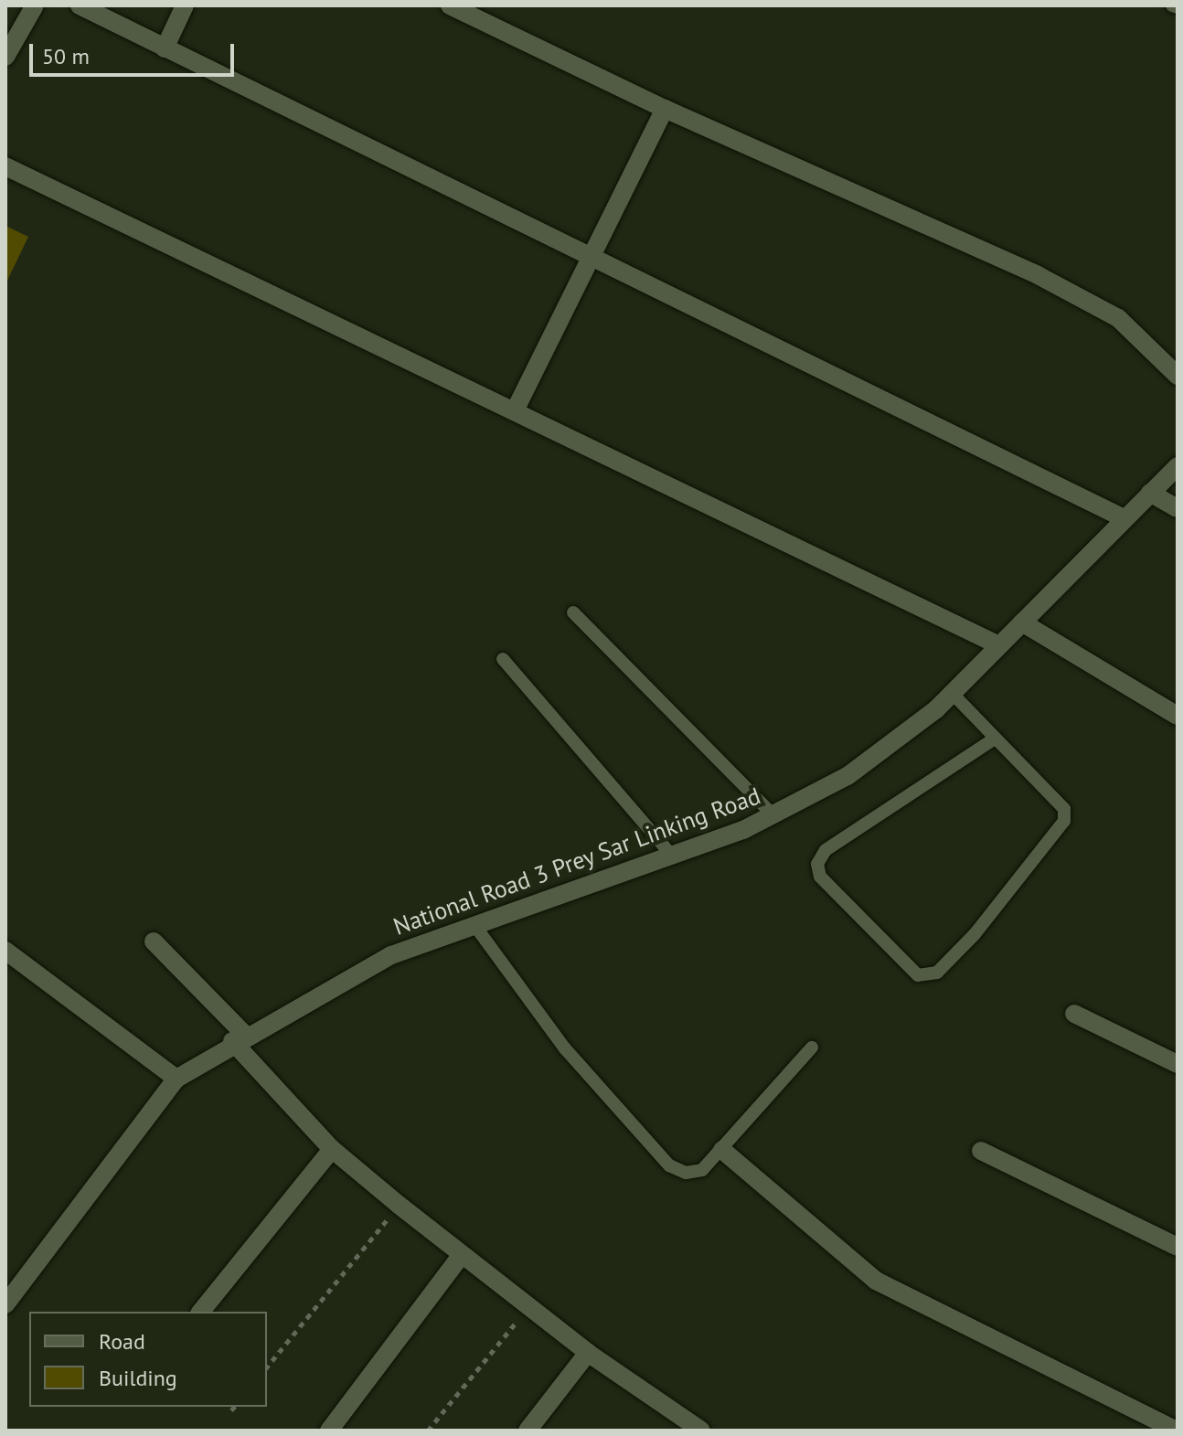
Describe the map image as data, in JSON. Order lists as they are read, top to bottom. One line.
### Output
{"streets":{"street":["National Road 3 Prey Sar Linking Road"]},"legend":["Road","Building"],"scale_bar":"50 m"}
